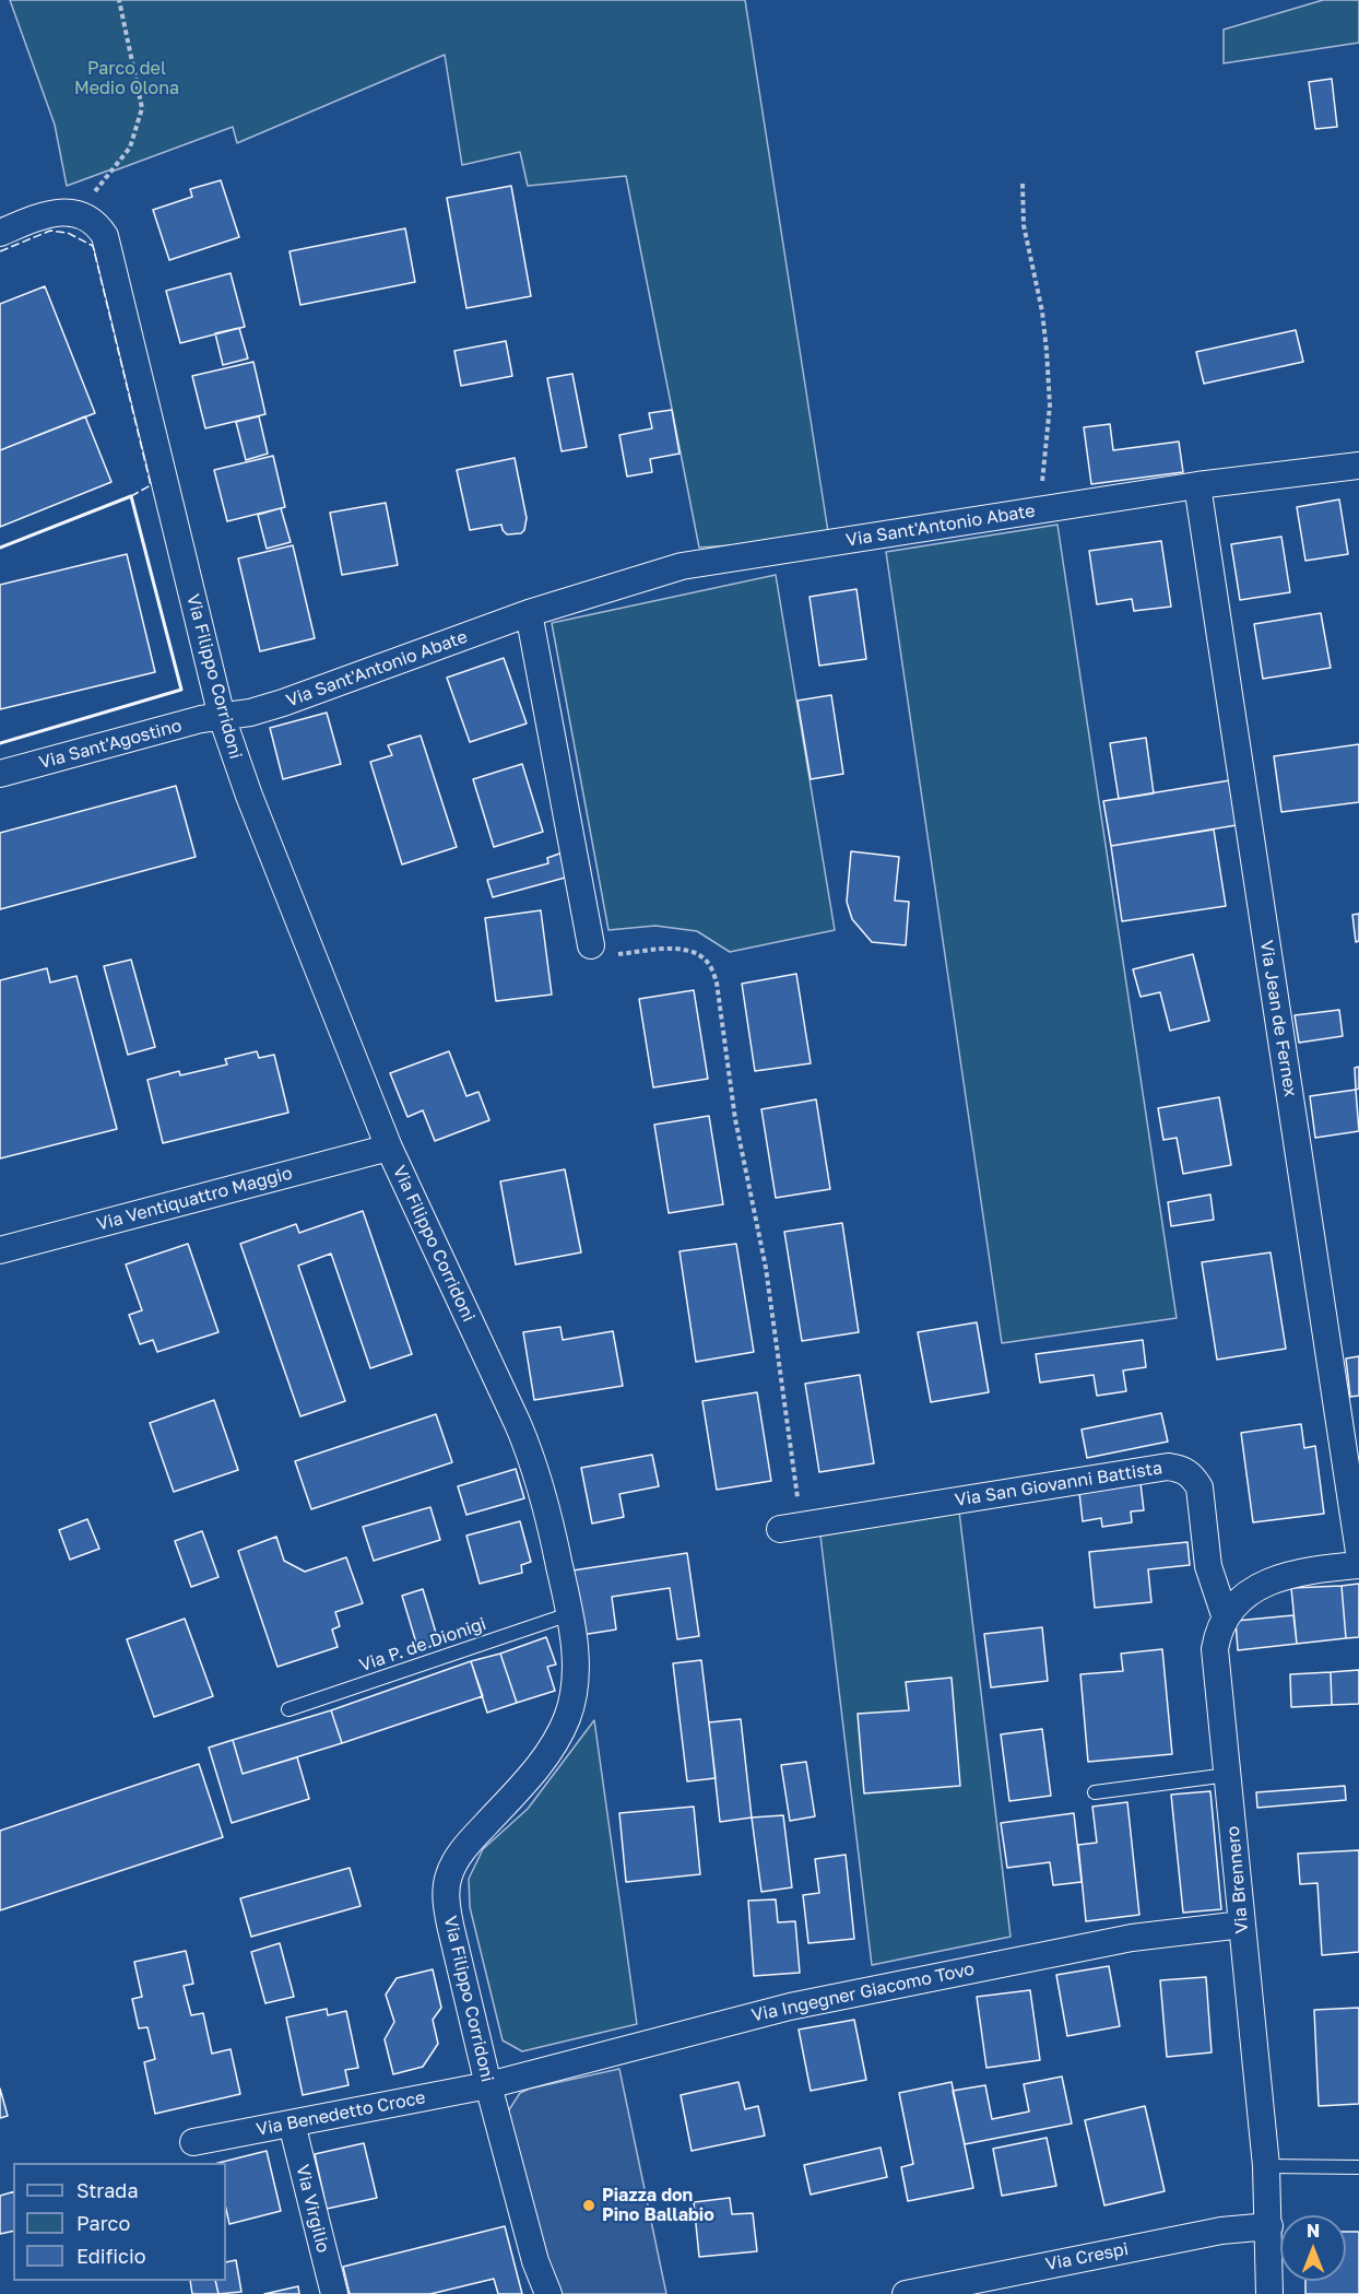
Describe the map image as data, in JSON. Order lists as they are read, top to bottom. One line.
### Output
{"streets":{"street":["Via Sant'Antonio Abate","Via Filippo Corridoni","Via Sant'Agostino","Via Jean de Fernex","Via Ventiquattro Maggio","Via San Giovanni Battista","Via Brennero","Via Ingegner Giacomo Tovo","Via Benedetto Croce","Via Virgilio","Via Crespi"],"lane":["Via P. de Dionigi"]},"crossings":[["Via Sant'Antonio Abate","Via Filippo Corridoni"],["Via Sant'Antonio Abate","Via Sant'Agostino"],["Via Sant'Antonio Abate","Via Jean de Fernex"],["Via Filippo Corridoni","Via Sant'Agostino"],["Via Filippo Corridoni","Via Ventiquattro Maggio"],["Via Filippo Corridoni","Via P. de Dionigi"],["Via Filippo Corridoni","Via Ingegner Giacomo Tovo"],["Via Filippo Corridoni","Via Benedetto Croce"],["Via San Giovanni Battista","Via Brennero"],["Via Brennero","Via Ingegner Giacomo Tovo"],["Via Brennero","Via Crespi"],["Via Ingegner Giacomo Tovo","Via Benedetto Croce"],["Via Benedetto Croce","Via Virgilio"]],"parks":["Parco del Medio Olona"],"places":["Piazza don Pino Ballabio"],"legend":["Strada","Parco","Edificio"],"north":"top"}
